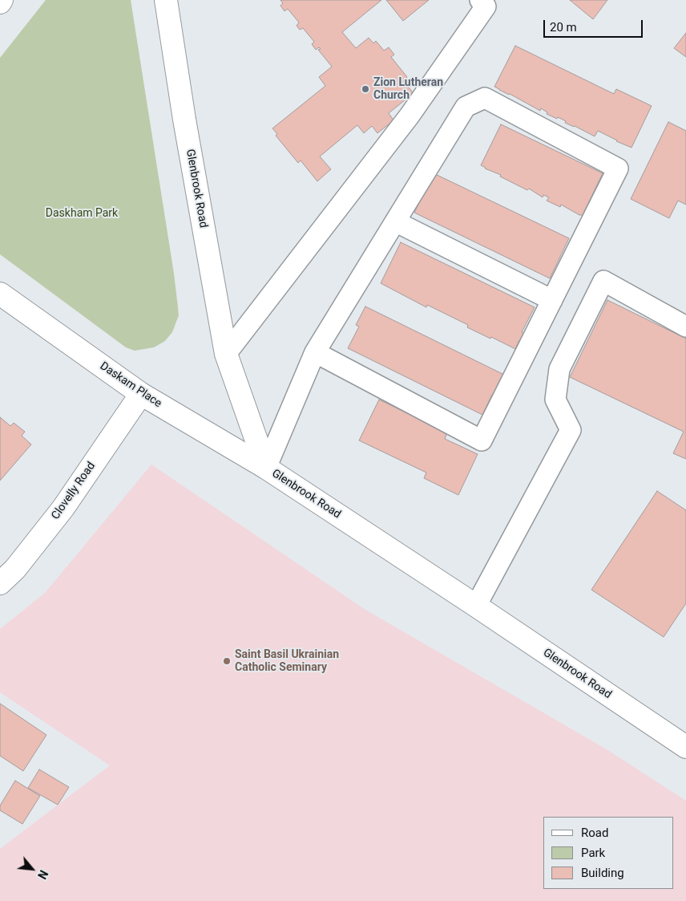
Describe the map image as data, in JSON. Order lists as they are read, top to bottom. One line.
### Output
{"streets":{"main road":["Glenbrook Road","Daskam Place","Clovelly Road"]},"crossings":[["Glenbrook Road","Daskam Place"],["Daskam Place","Clovelly Road"]],"parks":["Daskham Park"],"places":["Zion Lutheran Church","Saint Basil Ukrainian Catholic Seminary"],"legend":["Road","Park","Building"],"scale_bar":"20 m","north":"bottom right"}
